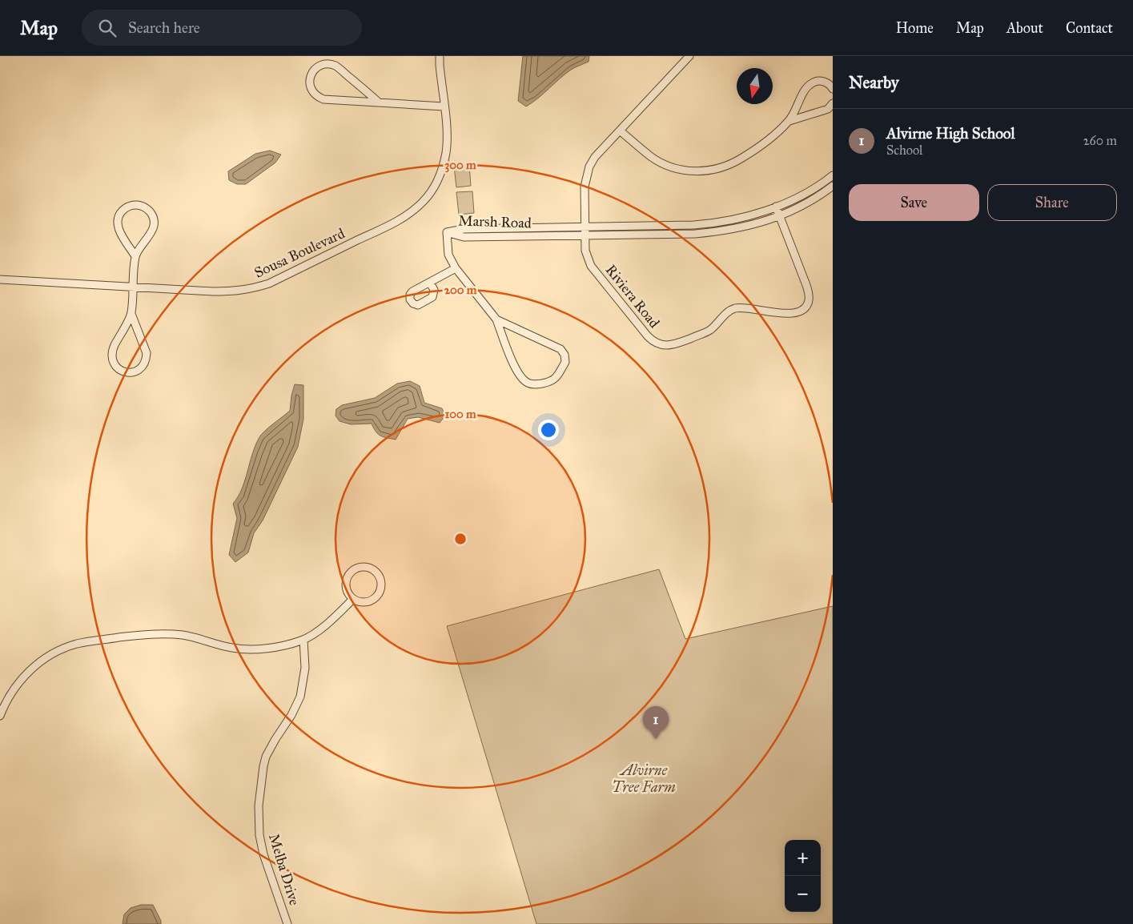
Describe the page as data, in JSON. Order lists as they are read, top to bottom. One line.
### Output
{"streets":{"street":["Marsh Road","Sousa Boulevard","Riviera Road","Melba Drive"]},"crossings":[["Marsh Road","Riviera Road"]],"parks":["Alvirne Tree Farm"],"north":"bottom","page":{"header":"Map","search":"Search here","nav":["Home","Map","About","Contact"],"heading":"Nearby","list":[{"mark":"1","name":"Alvirne High School","note":"School","value":"260 m"}],"buttons":["Save","Share"],"pins":"1","map_buttons":["+","−"]},"rings":["300 m","200 m","100 m"]}
